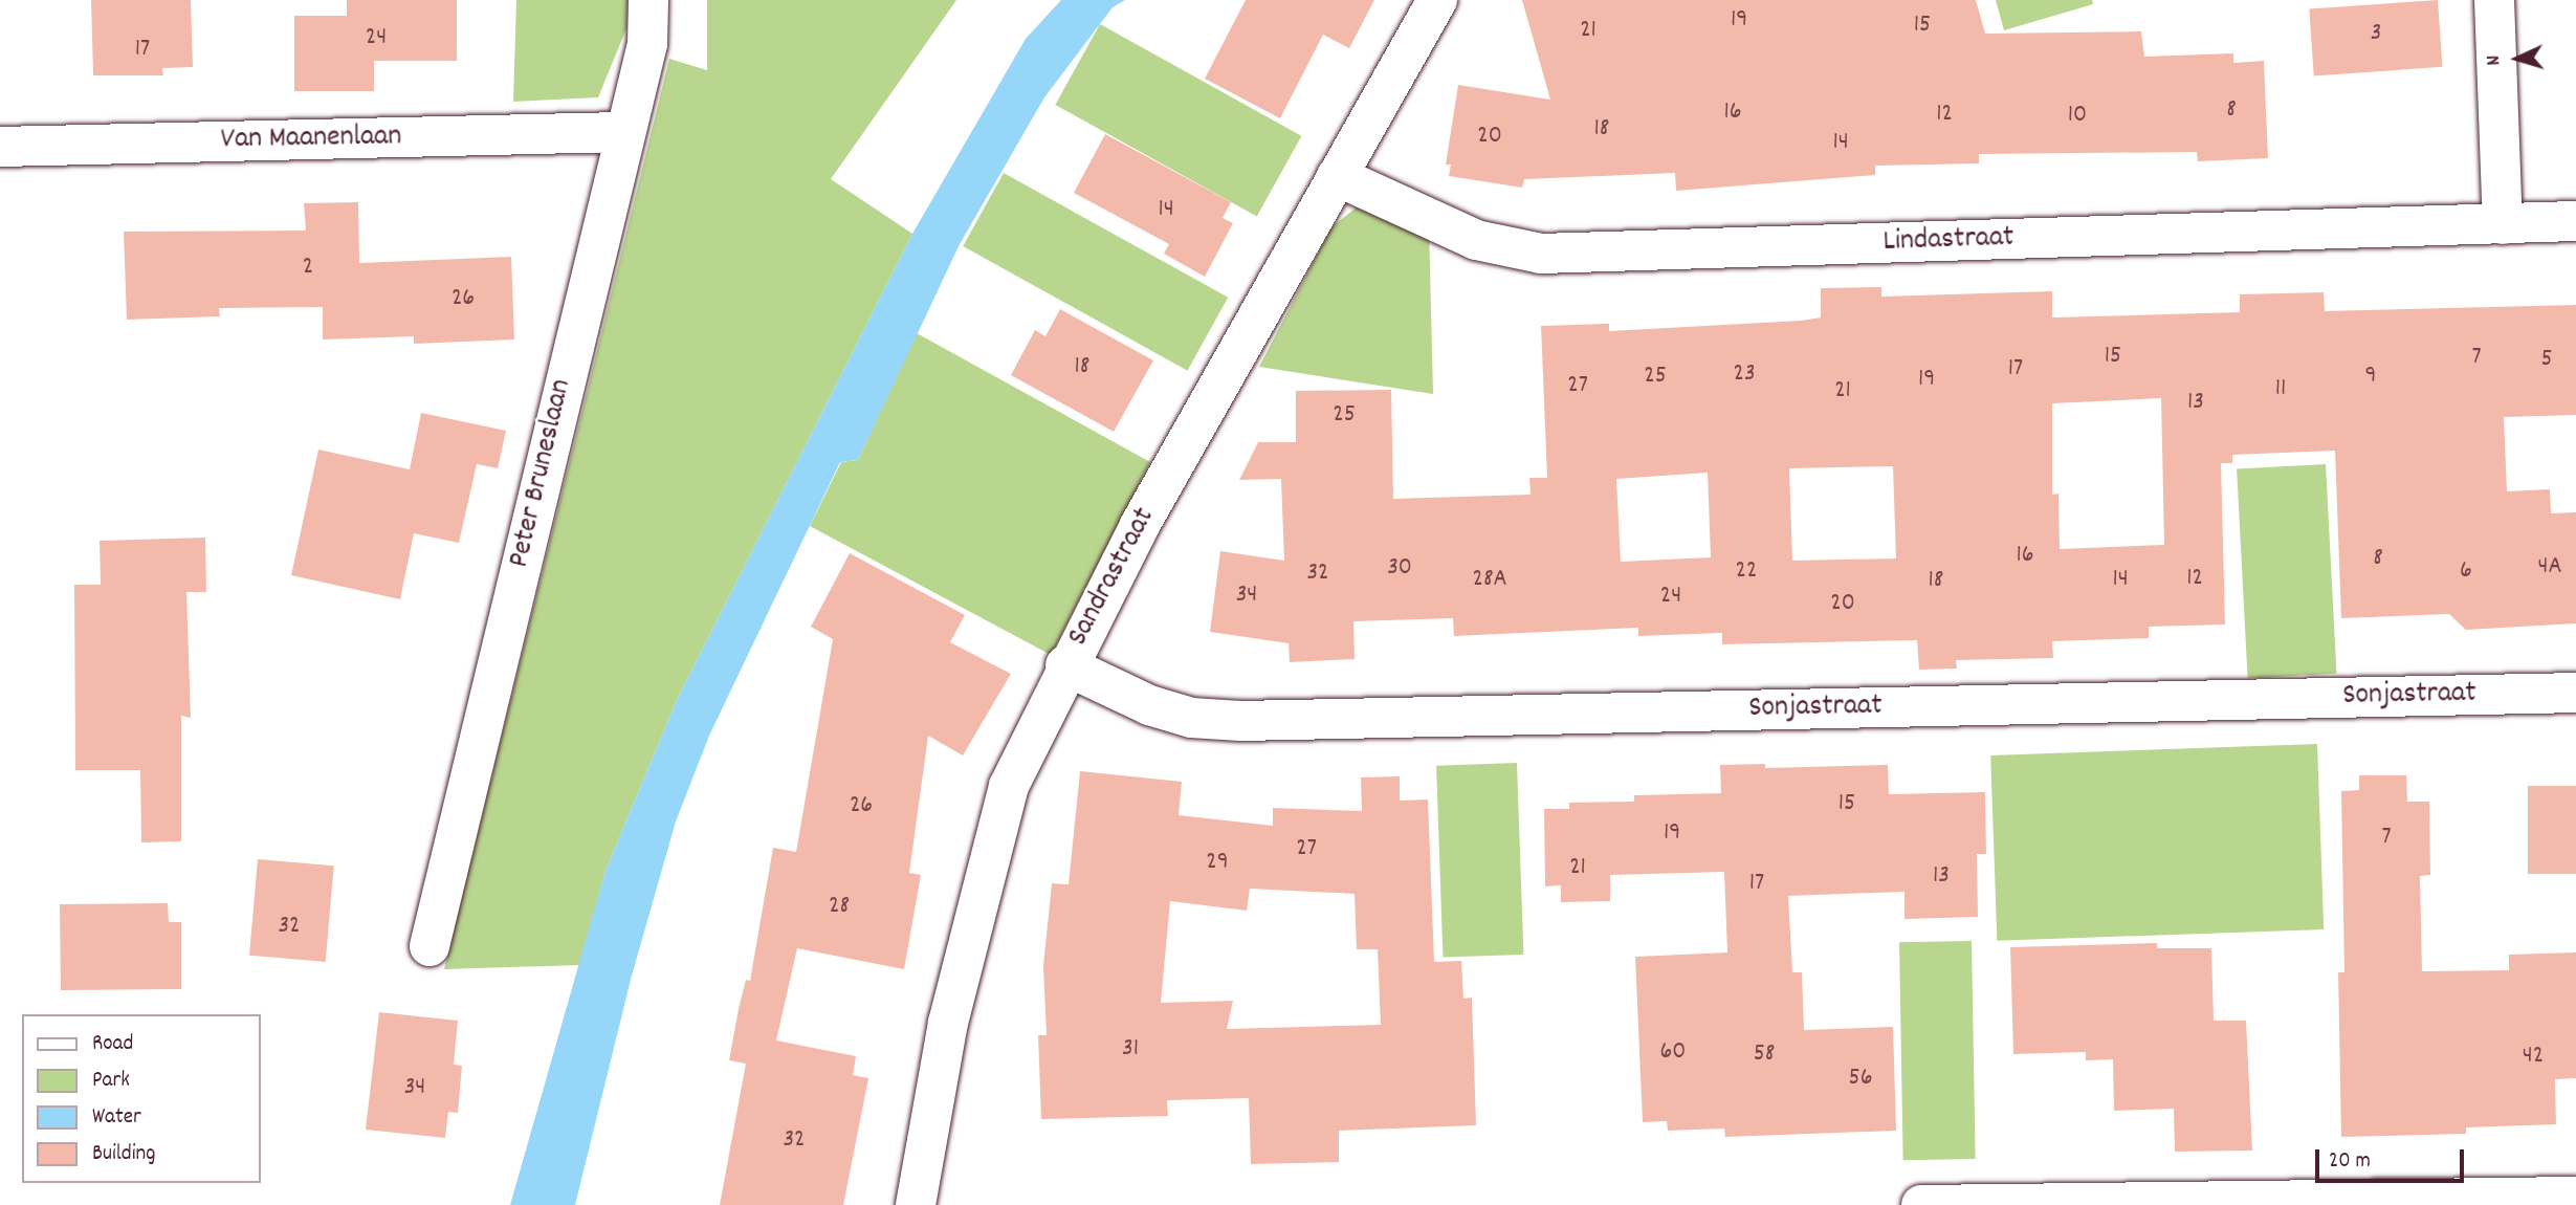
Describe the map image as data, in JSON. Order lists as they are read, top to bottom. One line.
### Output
{"streets":{"street":["Van Maanenlaan","Lindastraat","Peter Bruneslaan","Sandrastraat","Sonjastraat"]},"crossings":[["Van Maanenlaan","Peter Bruneslaan"],["Lindastraat","Sandrastraat"],["Sandrastraat","Sonjastraat"]],"house_numbers":["19","15","21","3","24","17","8","16","12","10","18","20","14","14","2","26","15","7","5","18","17","23","25","9","19","27","11","21","13","25","16","8","4A","30","22","6","32","12","28A","14","18","34","24","20","15","26","19","7","27","29","21","13","17","28","32","31","60","58","42","56","34","32"],"legend":["Road","Park","Water","Building"],"scale_bar":"20 m","north":"left"}
